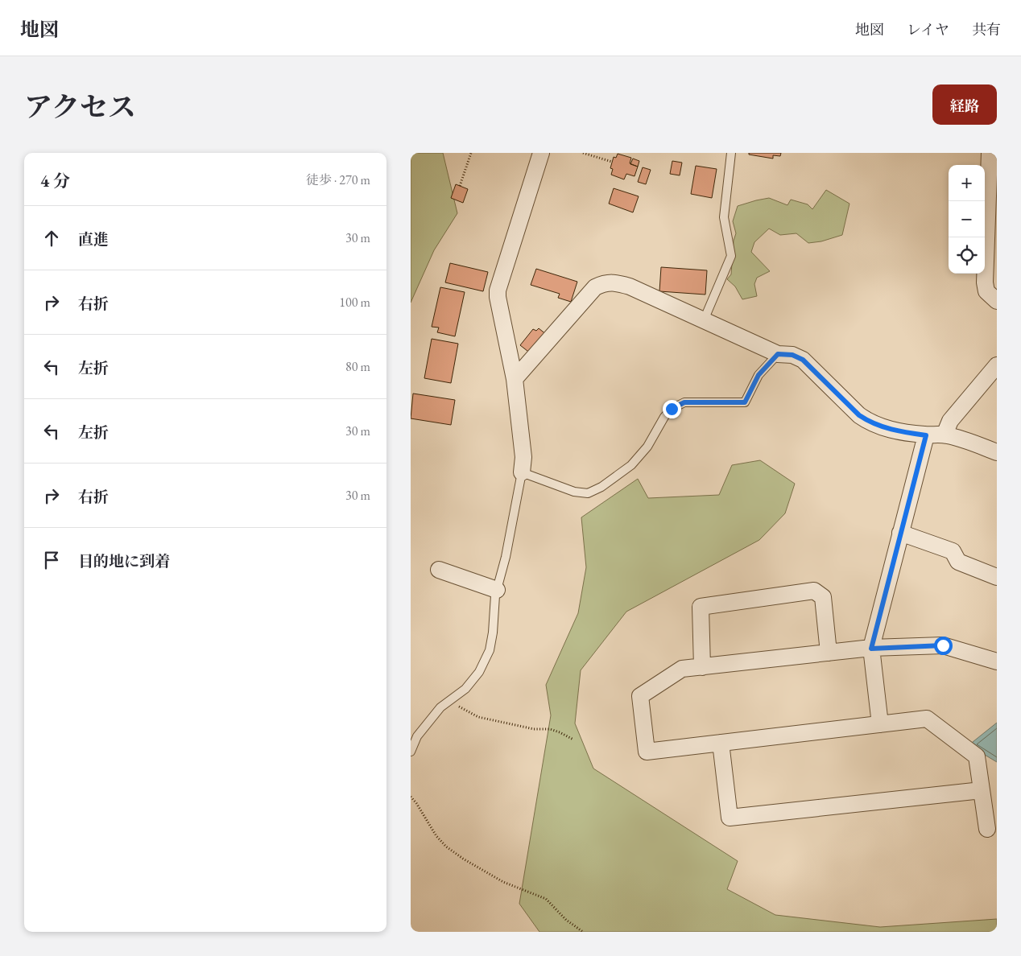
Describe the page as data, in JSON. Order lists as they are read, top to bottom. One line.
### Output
{"page":{"header":"地図","nav":["地図","レイヤ","共有"],"title":"アクセス","buttons":"経路","heading":["4 分","徒歩 · 270 m"],"map_buttons":["+","−"],"list":[["直進","30 m"],["右折","100 m"],["左折","80 m"],["左折","30 m"],["右折","30 m"],"目的地に到着"]}}
